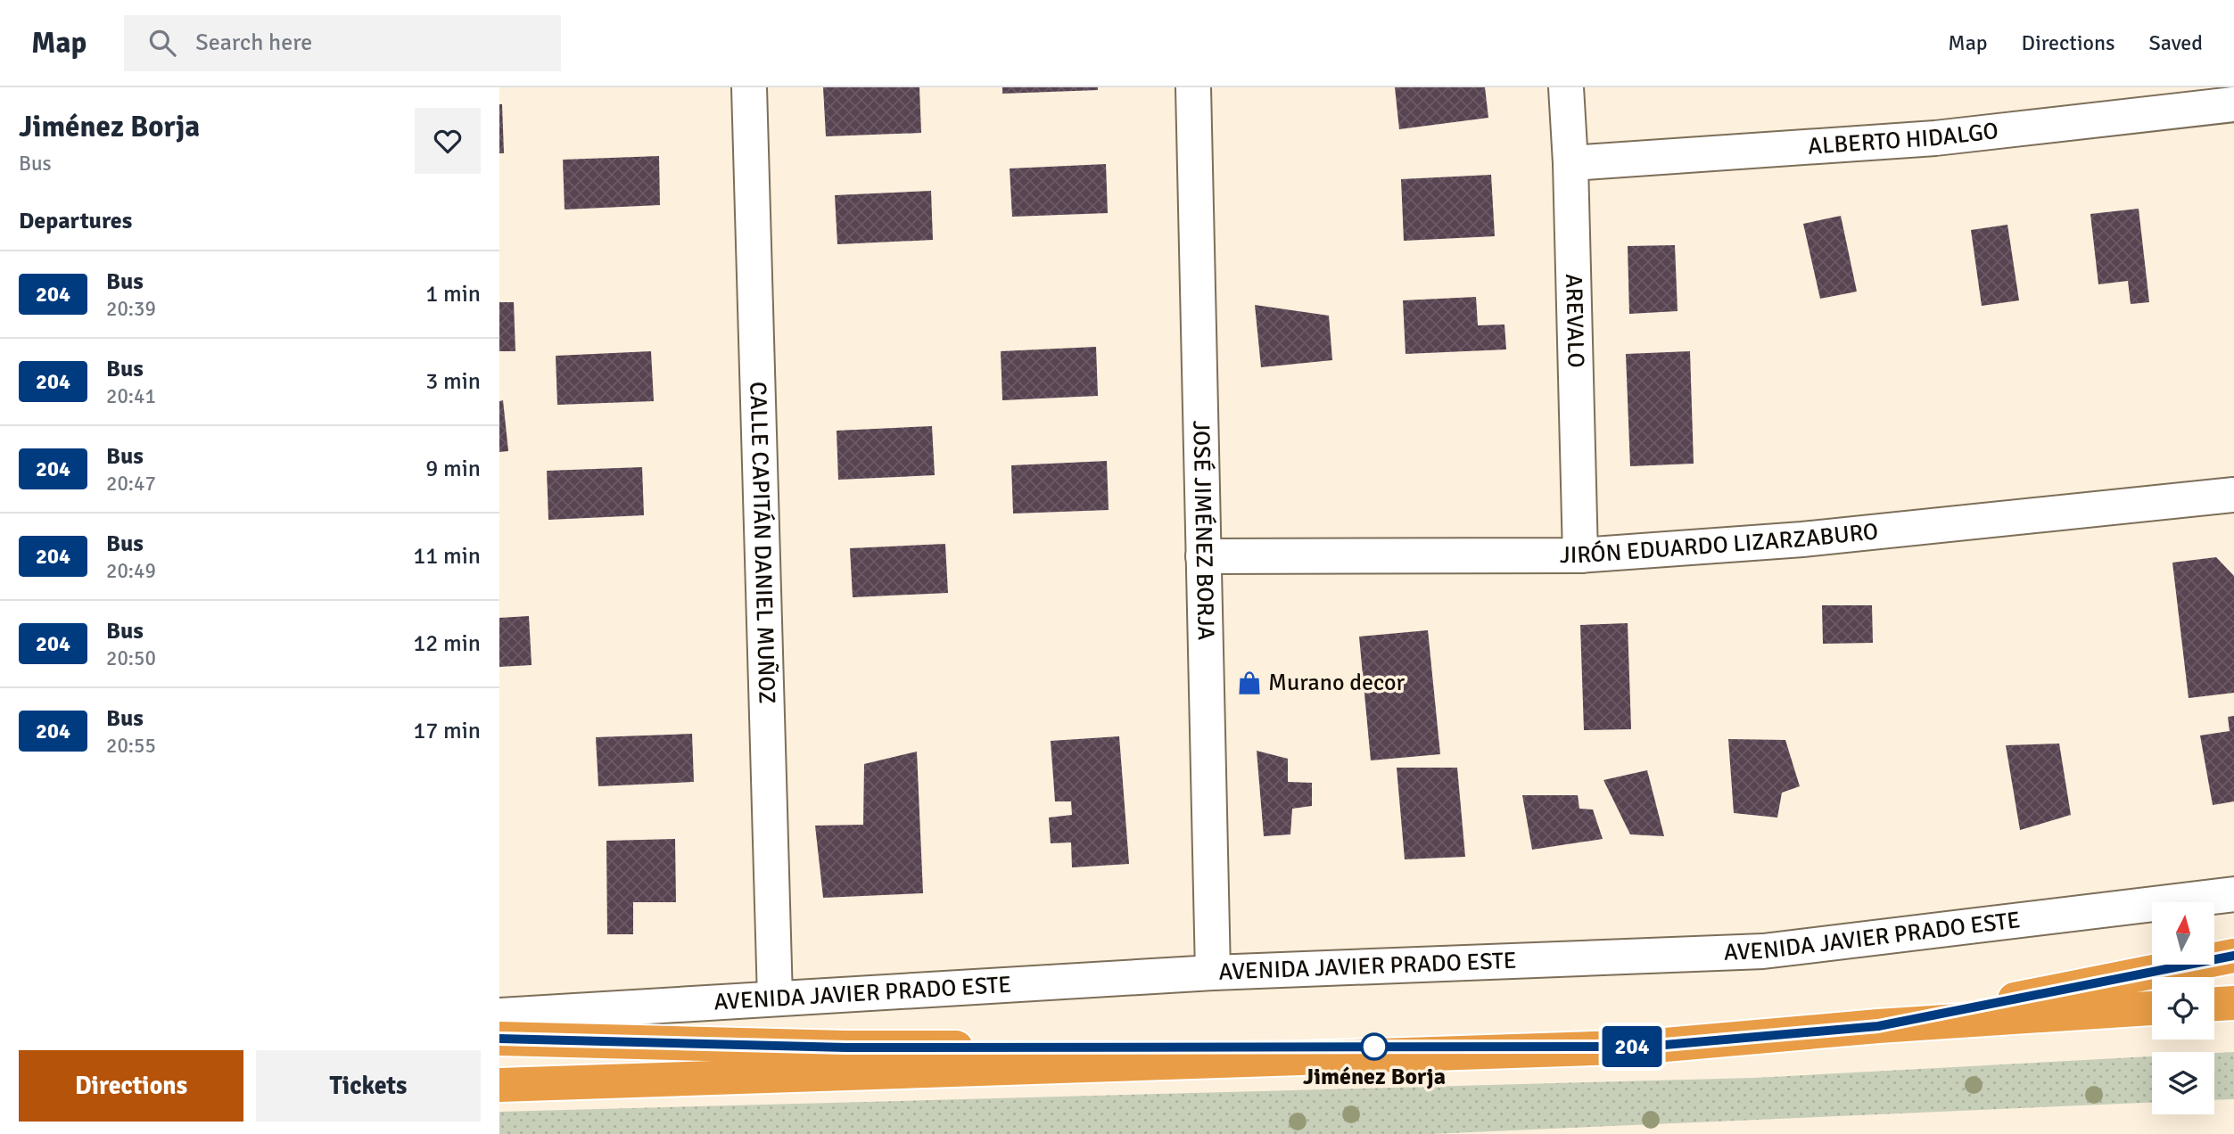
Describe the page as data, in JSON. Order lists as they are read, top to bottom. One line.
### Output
{"streets":{"street":["ALBERTO HIDALGO","AREVALO","JOSÉ JIMÉNEZ BORJA","CALLE CAPITÁN DANIEL MUÑOZ","JIRÓN EDUARDO LIZARZABURO","AVENIDA JAVIER PRADO ESTE"]},"crossings":[["ALBERTO HIDALGO","AREVALO"],["AREVALO","JIRÓN EDUARDO LIZARZABURO"],["JOSÉ JIMÉNEZ BORJA","JIRÓN EDUARDO LIZARZABURO"],["JOSÉ JIMÉNEZ BORJA","AVENIDA JAVIER PRADO ESTE"],["CALLE CAPITÁN DANIEL MUÑOZ","AVENIDA JAVIER PRADO ESTE"]],"places":{"shop":["Murano decor"],"other":["Jiménez Borja"]},"lines":["bus line 204"],"north":"top","page":{"header":"Map","search":"Search here","nav":["Map","Directions","Saved"],"heading":[["Jiménez Borja","Bus"],"Departures"],"on_map":"204","list":[{"mark":"204","name":"Bus","note":"20:39","value":"1 min"},{"mark":"204","name":"Bus","note":"20:41","value":"3 min"},{"mark":"204","name":"Bus","note":"20:47","value":"9 min"},{"mark":"204","name":"Bus","note":"20:49","value":"11 min"},{"mark":"204","name":"Bus","note":"20:50","value":"12 min"},{"mark":"204","name":"Bus","note":"20:55","value":"17 min"}],"buttons":["Directions","Tickets"]}}
